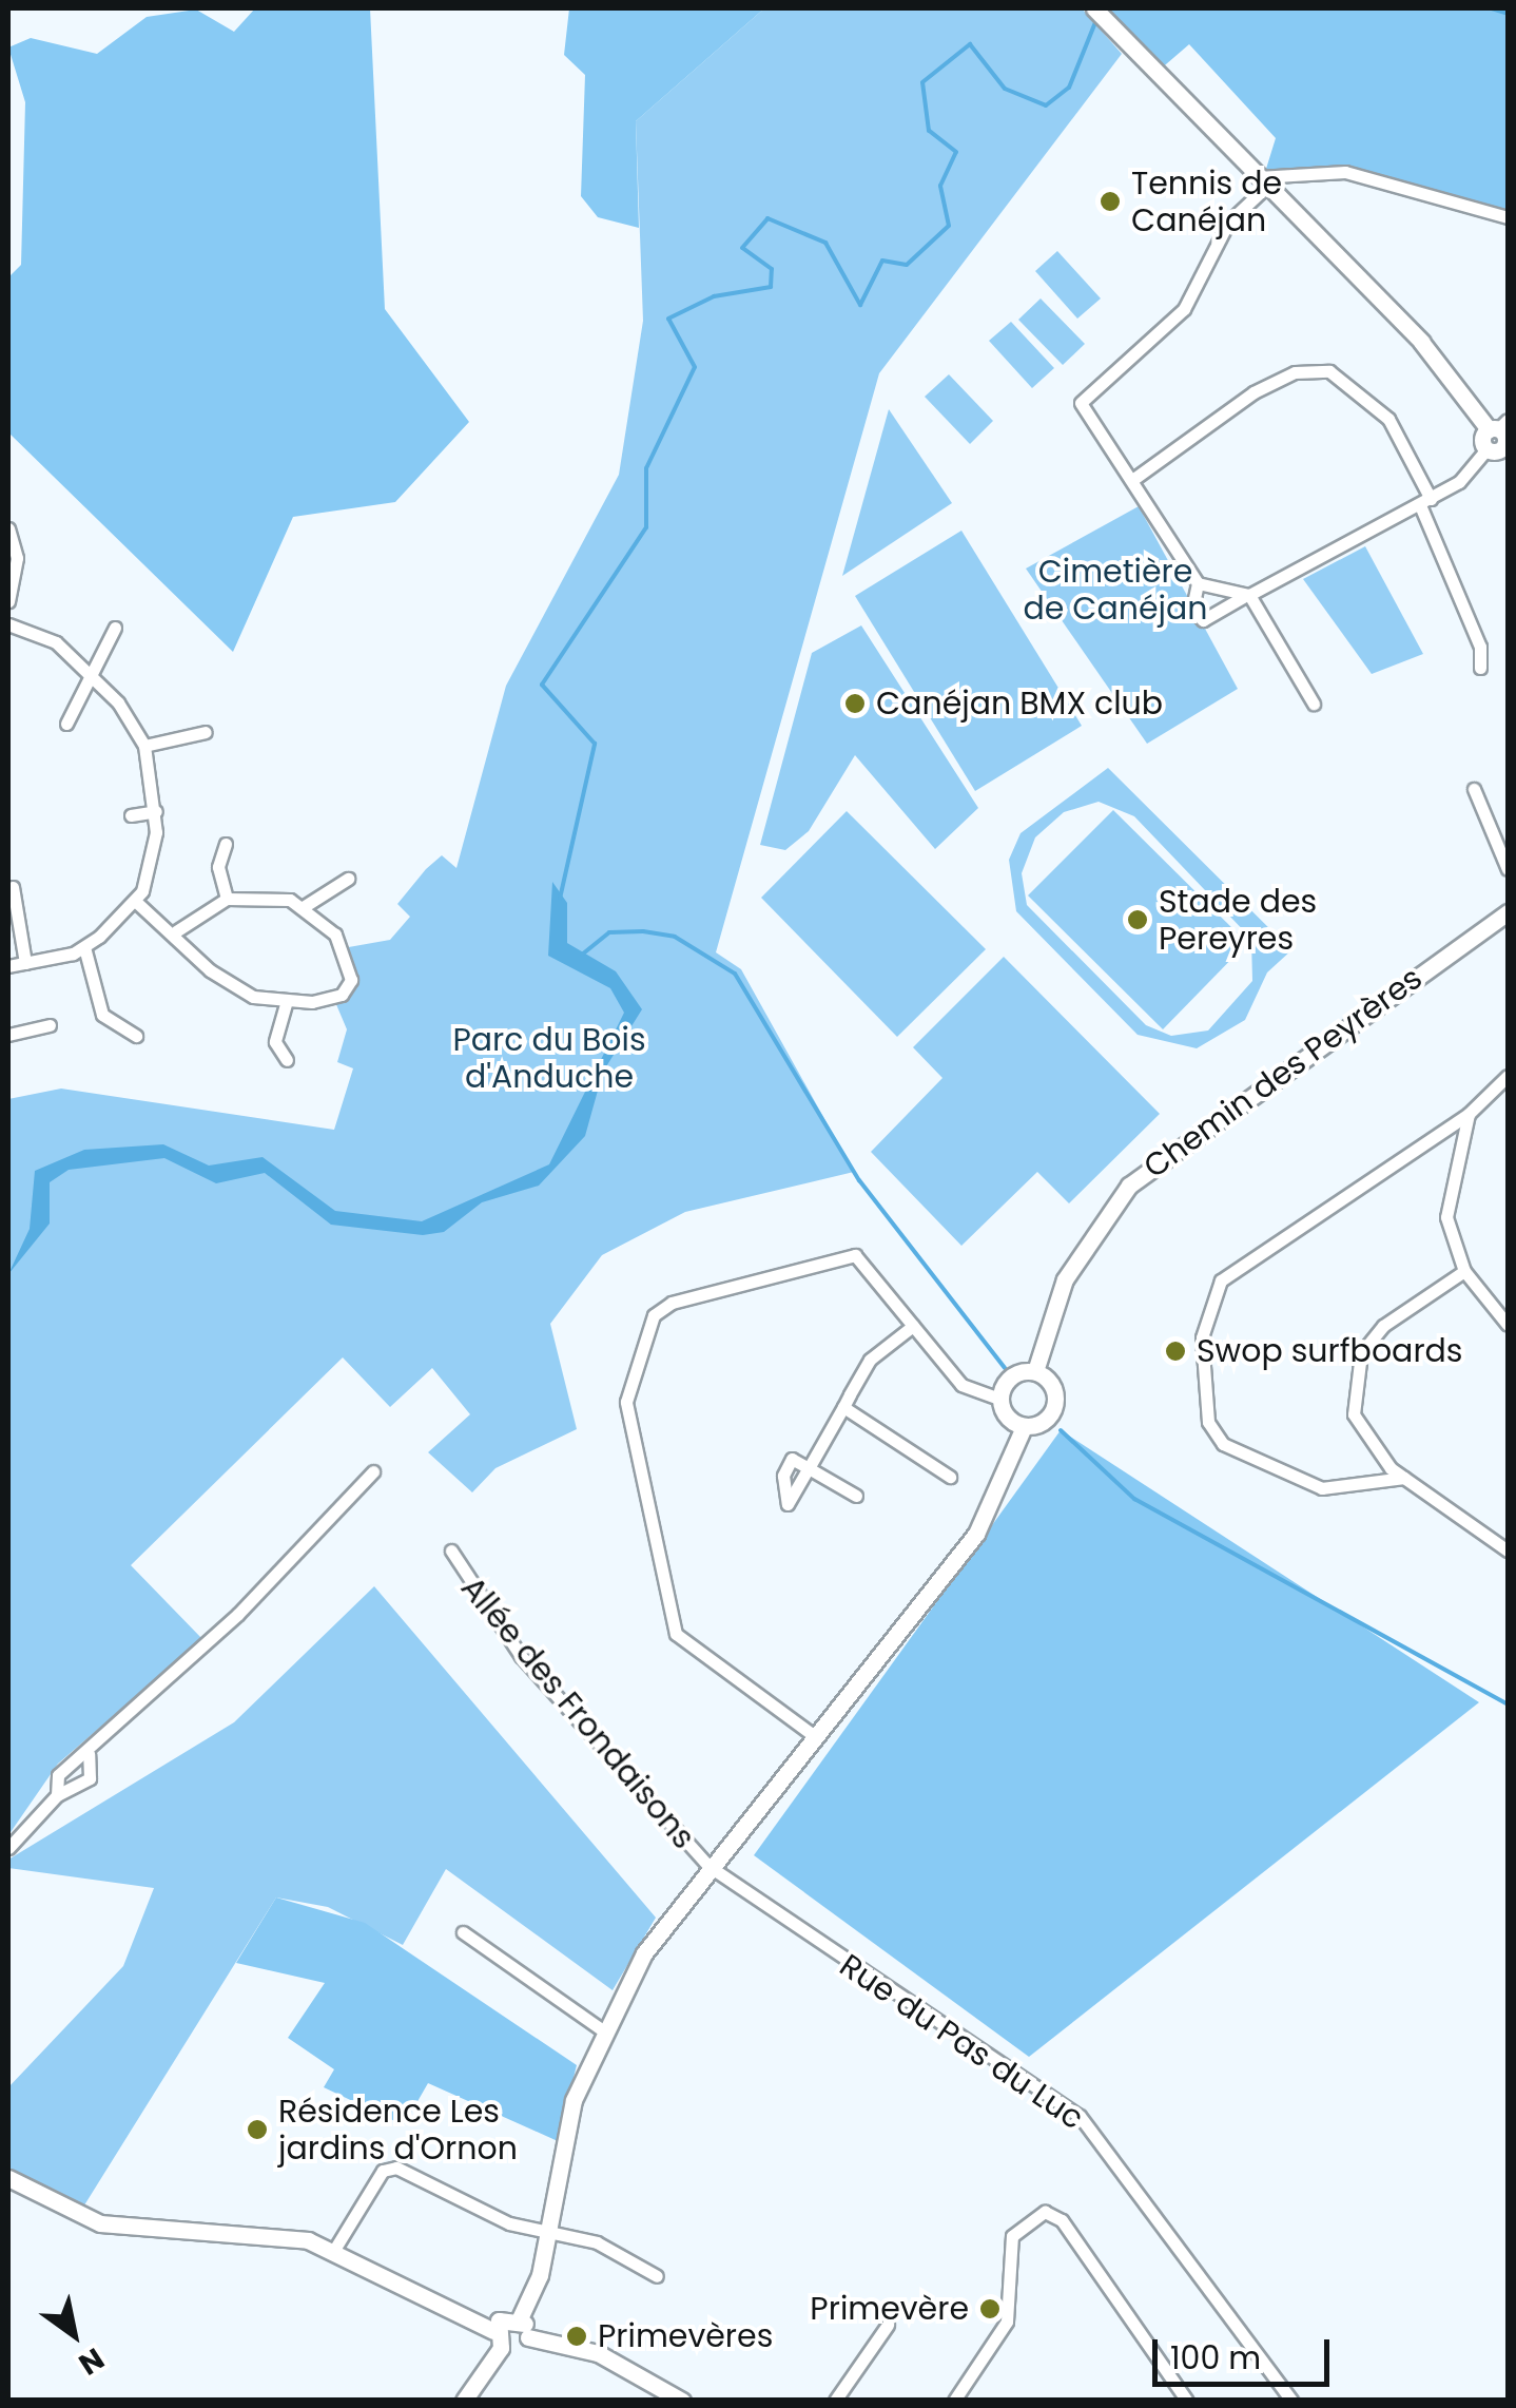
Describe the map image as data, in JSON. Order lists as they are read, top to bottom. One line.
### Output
{"streets":{"street":["Chemin des Peyrères","Allée des Frondaisons","Rue du Pas du Luc"]},"crossings":[["Allée des Frondaisons","Rue du Pas du Luc"]],"parks":["Cimetière de Canéjan","Parc du Bois d'Anduche"],"places":["Tennis de Canéjan","Canéjan BMX club","Stade des Pereyres","Swop surfboards","Résidence Les jardins d'Ornon","Primevère","Primevères"],"scale_bar":"100 m","north":"bottom right"}
